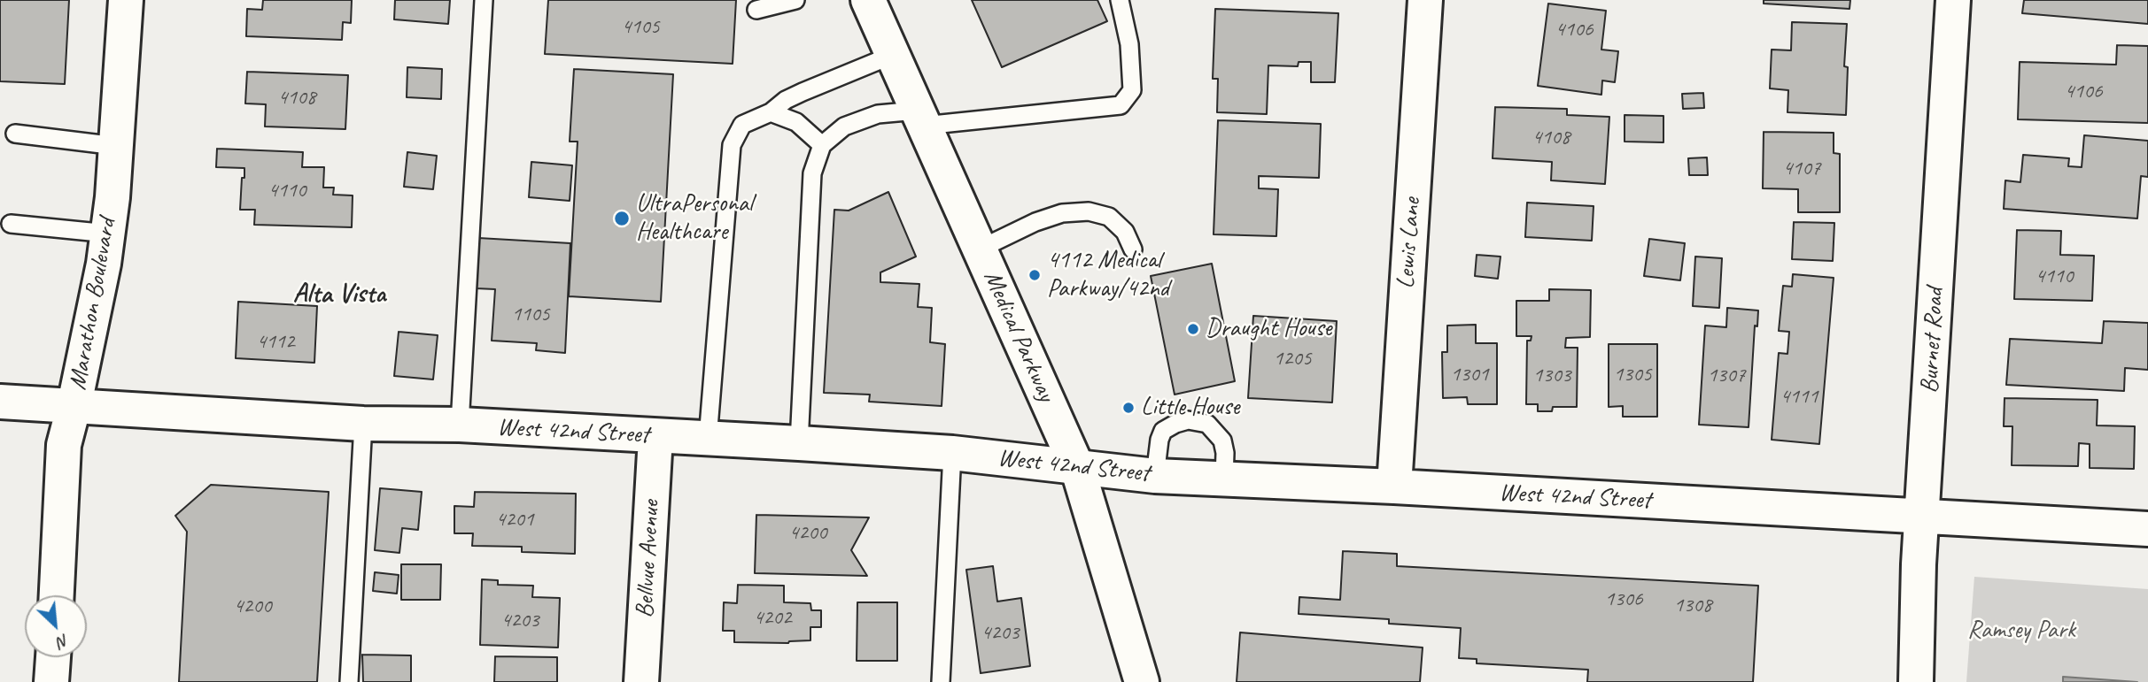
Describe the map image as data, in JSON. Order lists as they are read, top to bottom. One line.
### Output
{"streets":{"street":["Lewis Lane","Marathon Boulevard","Medical Parkway","Burnet Road","West 42nd Street","Bellvue Avenue"]},"crossings":[["Lewis Lane","West 42nd Street"],["Marathon Boulevard","West 42nd Street"],["Medical Parkway","West 42nd Street"],["Burnet Road","West 42nd Street"],["West 42nd Street","Bellvue Avenue"]],"districts":["Alta Vista"],"parks":["Ramsey Park"],"places":["UltraPersonal Healthcare","4112 Medical Parkway/42nd","Draught House","Little House"],"house_numbers":["4105","4106","4106","4108","4108","4107","4110","4110","1105","4112","1205","1301","1305","1303","1307","4111","4201","4200","1306","1308","4200","4202","4203","4203"],"north":"bottom right"}
